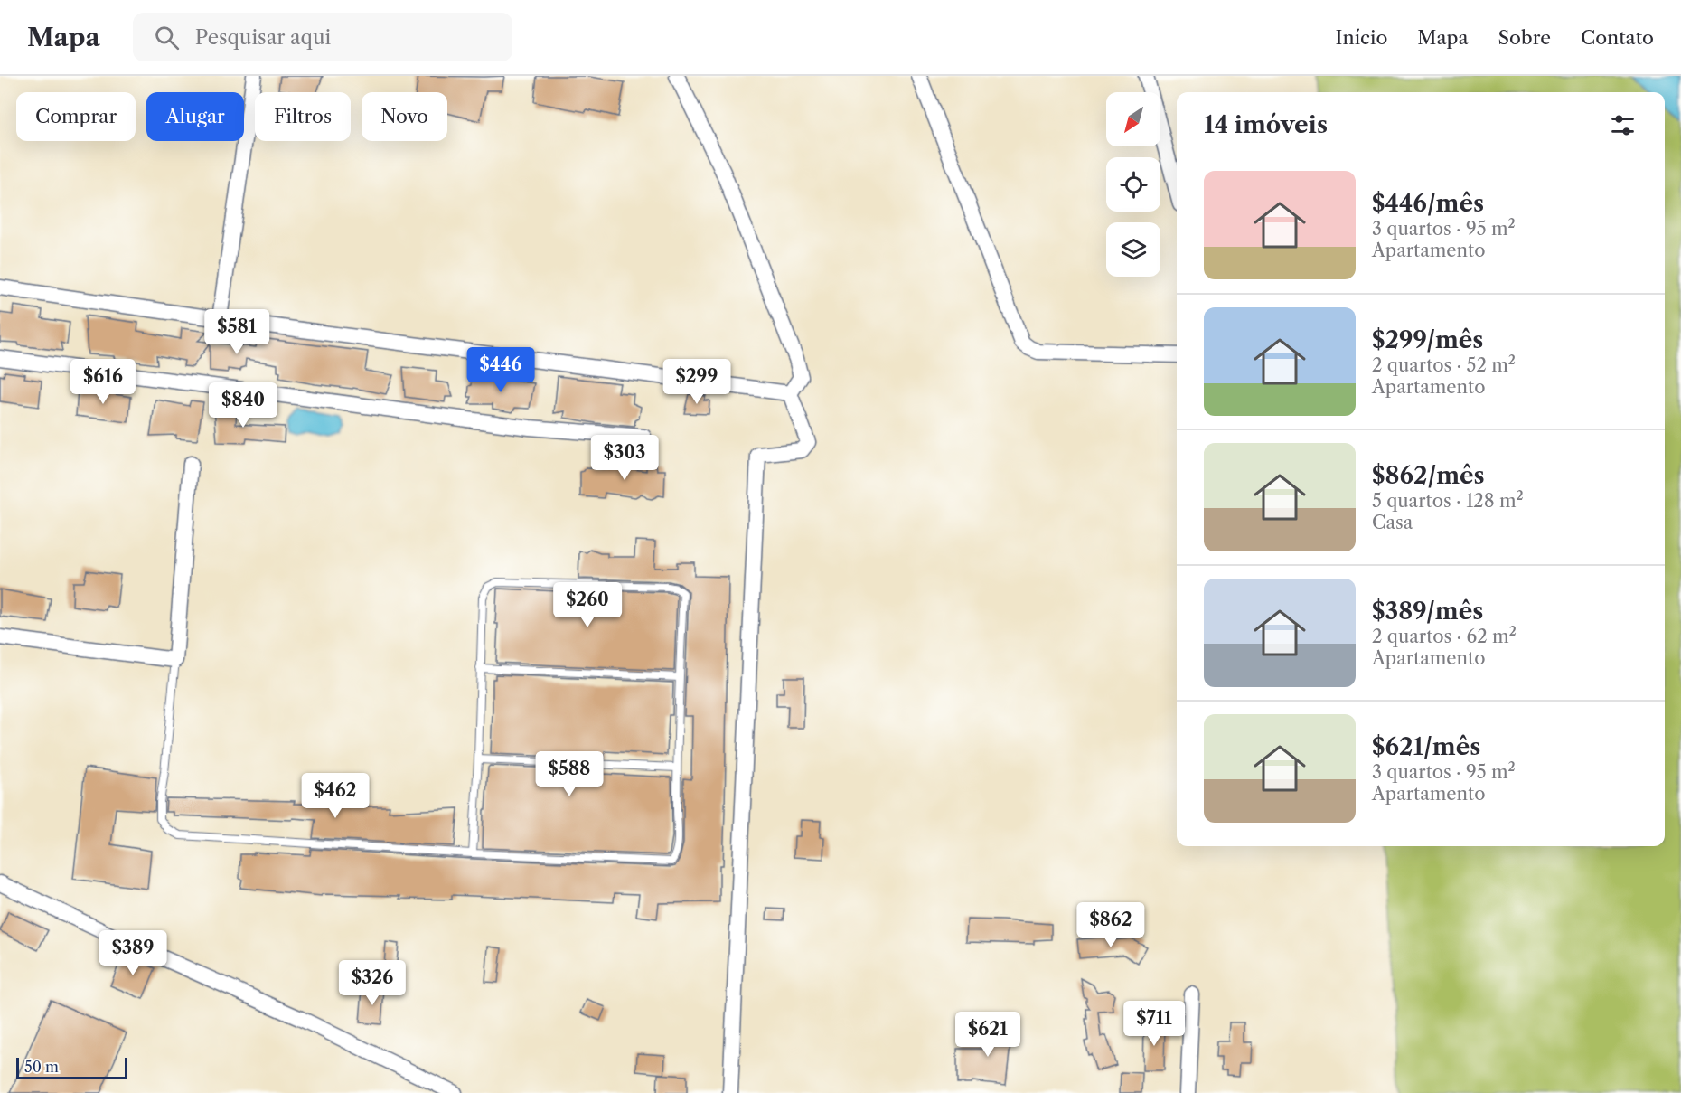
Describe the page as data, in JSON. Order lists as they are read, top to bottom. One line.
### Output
{"scale_bar":"50 m","north":"bottom left","page":{"header":"Mapa","search":"Pesquisar aqui","nav":["Início","Mapa","Sobre","Contato"],"chip":["Comprar","Alugar","Filtros","Novo"],"heading":"14 imóveis","list":[{"name":"$446/mês","note":"3 quartos · 95 m² · Apartamento"},{"name":"$299/mês","note":"2 quartos · 52 m² · Apartamento"},{"name":"$862/mês","note":"5 quartos · 128 m² · Casa"},{"name":"$389/mês","note":"2 quartos · 62 m² · Apartamento"},{"name":"$621/mês","note":"3 quartos · 95 m² · Apartamento"}],"price":["$581","$446","$616","$299","$840","$303","$260","$588","$462","$862","$389","$326","$711","$621"],"scale":"50 m"}}
